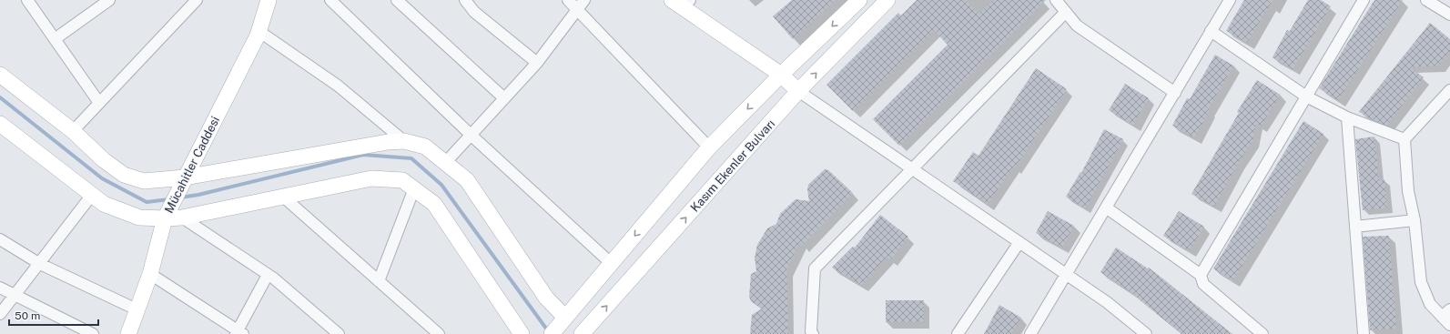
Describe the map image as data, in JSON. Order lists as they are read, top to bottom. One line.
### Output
{"streets":{"street":["Mücahitler Caddesi","Kasım Ekenler Bulvarı"]},"scale_bar":"50 m"}
